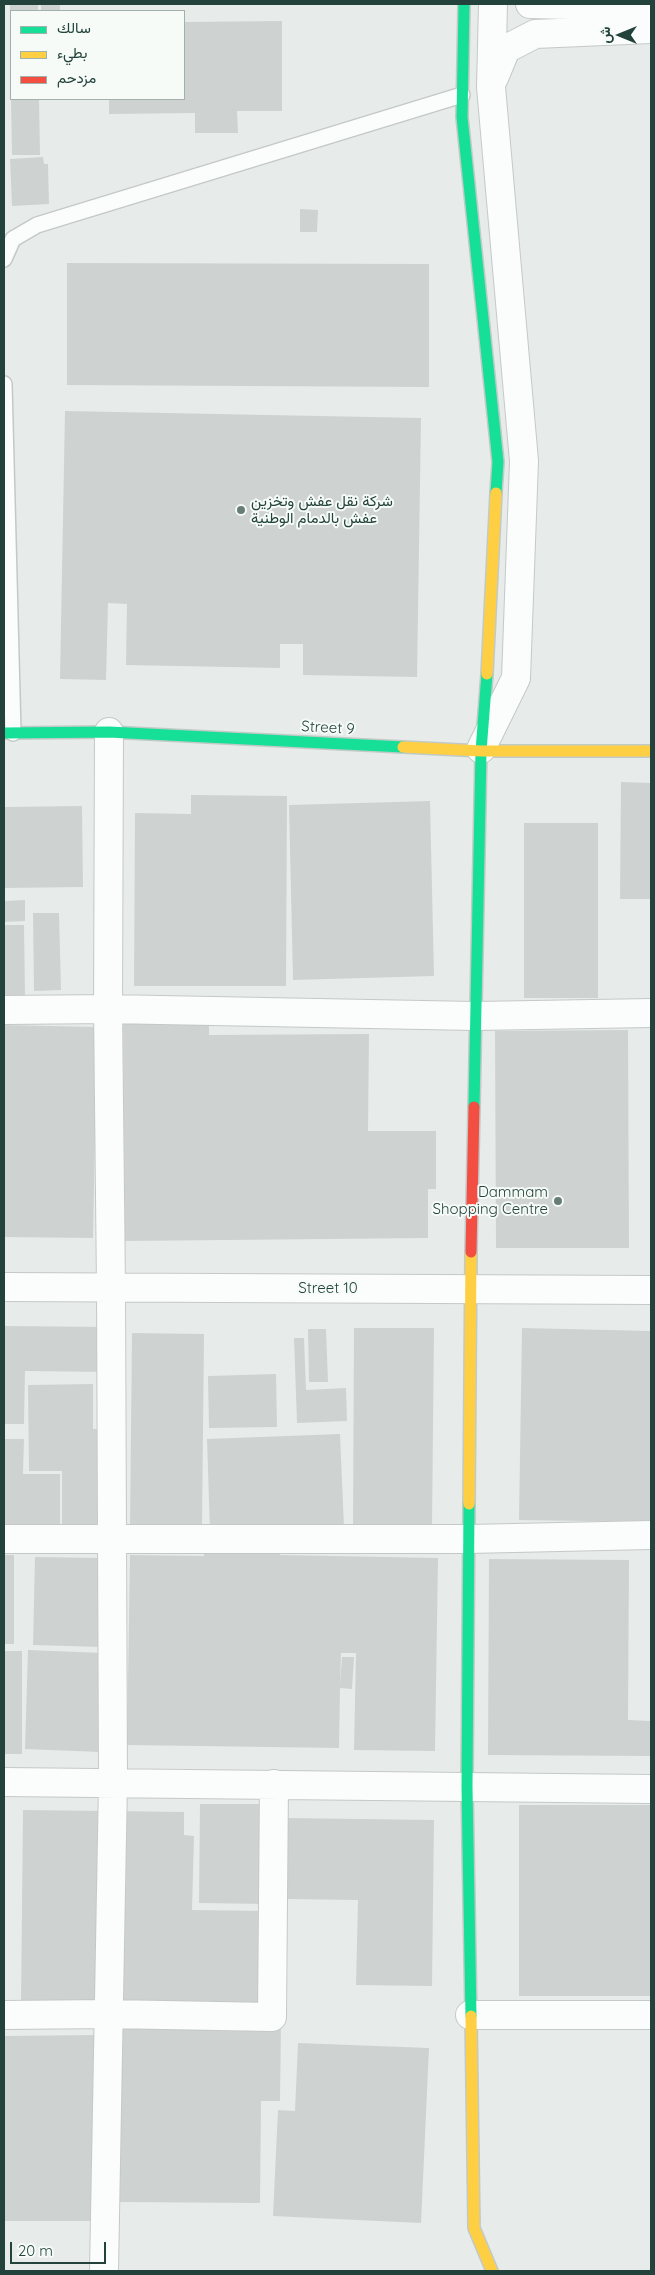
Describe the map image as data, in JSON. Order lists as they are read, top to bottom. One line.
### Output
{"streets":{"street":["Street 9","Street 10"]},"places":["شركة نقل عفش وتخزين عفش بالدمام الوطنية","Dammam Shopping Centre"],"legend":["سالك","بطيء","مزدحم"],"scale_bar":"20 m","north":"left"}
